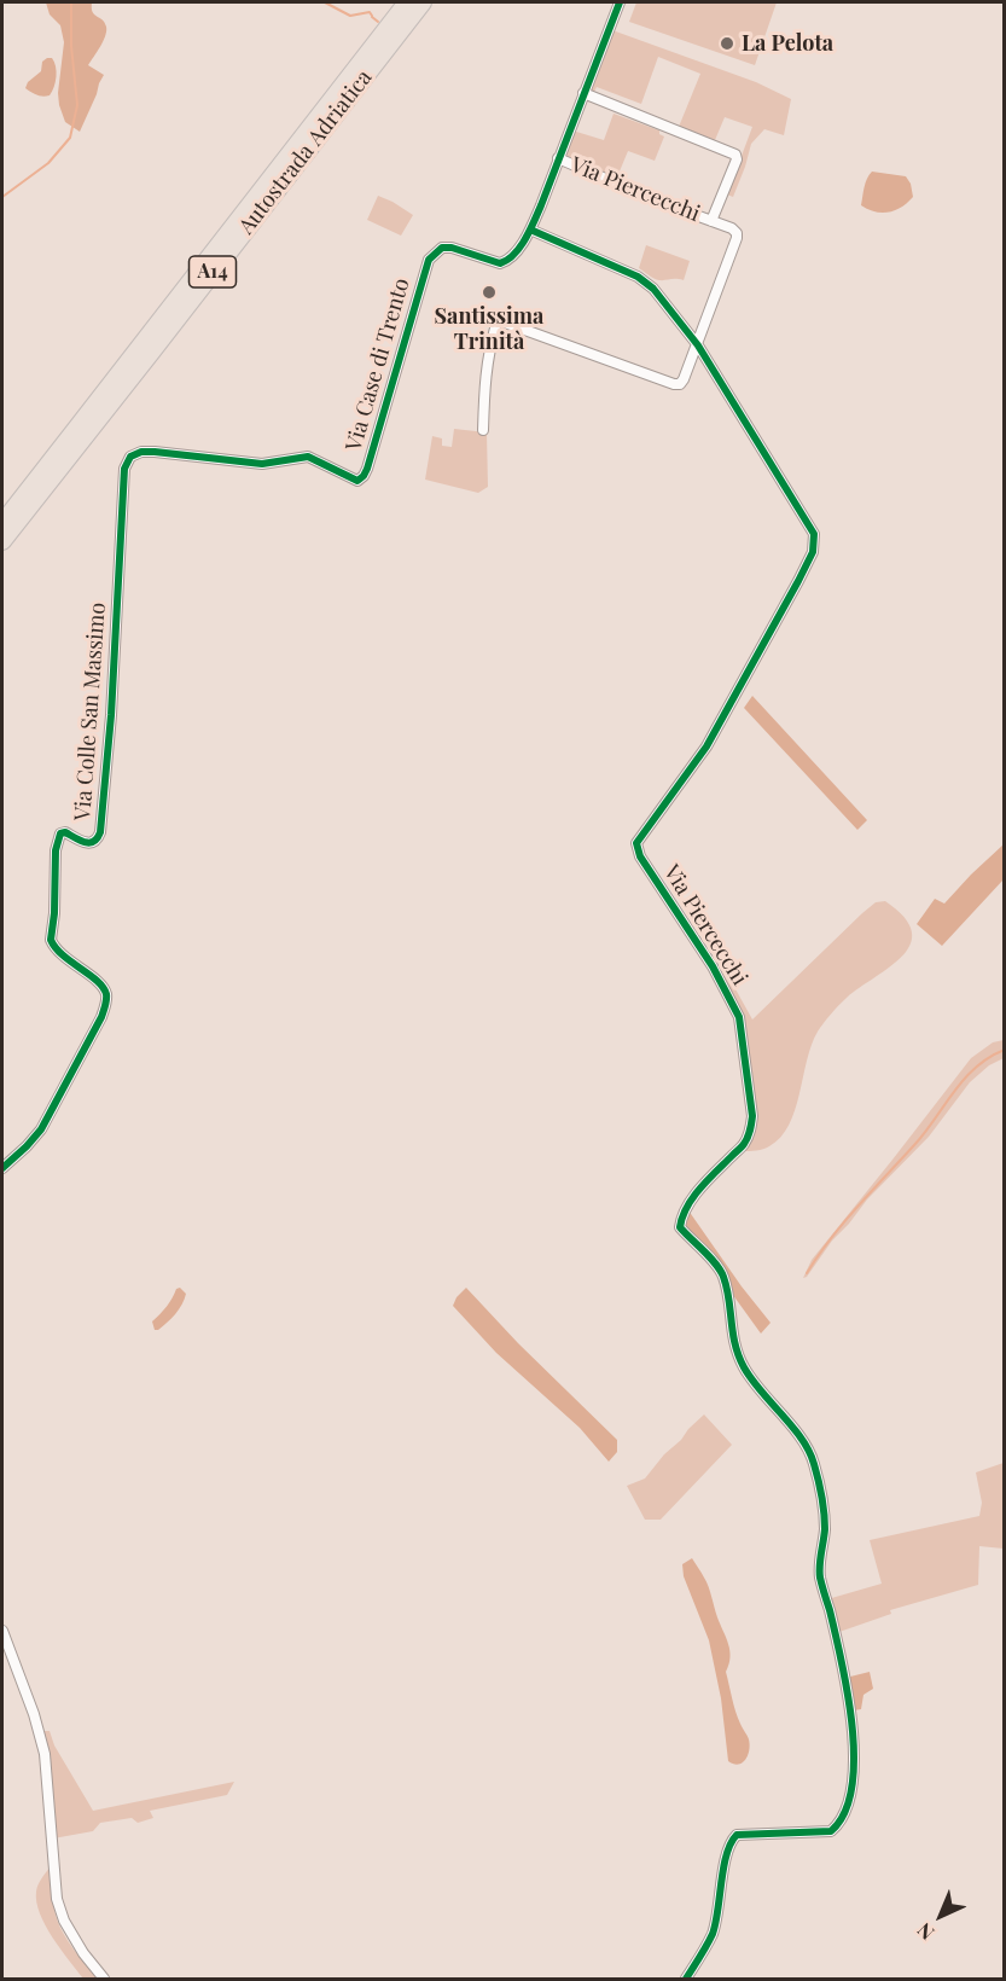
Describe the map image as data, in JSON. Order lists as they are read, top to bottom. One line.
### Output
{"streets":{"highway":["Autostrada Adriatica","A14"],"street":["Via Piercecchi","Via Case di Trento","Via Colle San Massimo"]},"crossings":[["Via Piercecchi","Via Case di Trento"],["Via Case di Trento","Via Colle San Massimo"]],"places":["La Pelota","Santissima Trinità"],"north":"bottom left"}
